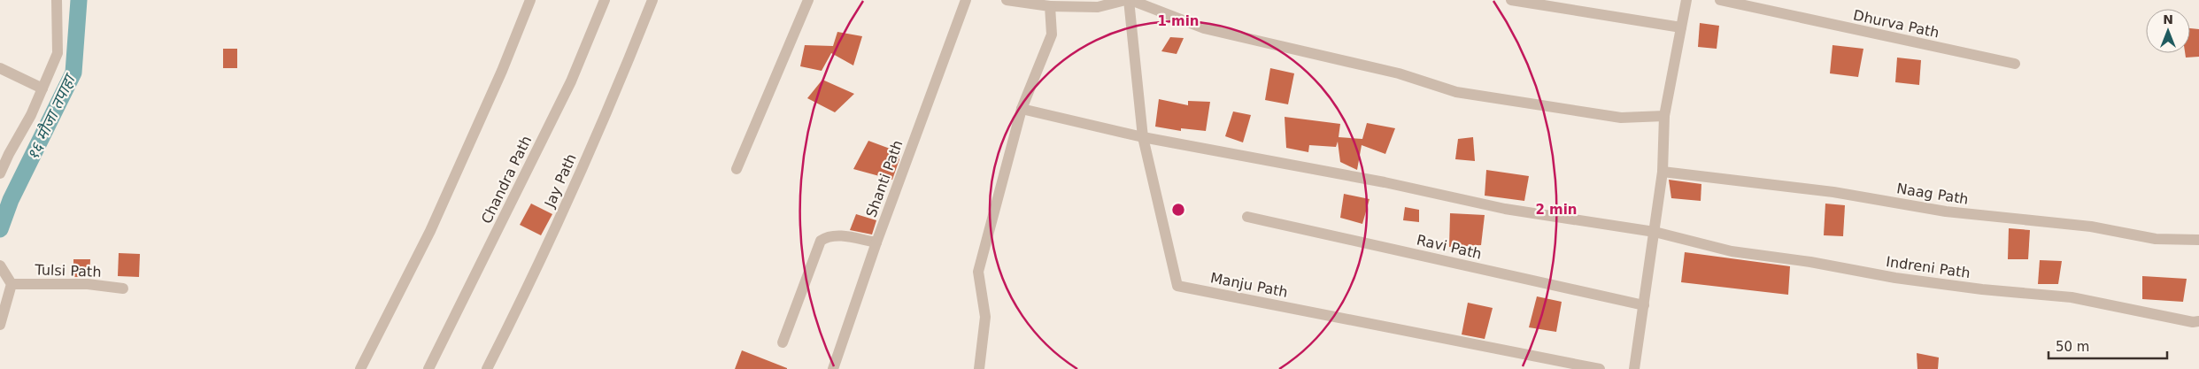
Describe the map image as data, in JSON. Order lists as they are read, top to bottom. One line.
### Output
{"streets":{"street":["Dhurva Path","Shanti Path","Chandra Path","Jay Path","Naag Path","Ravi Path","Indreni Path","Tulsi Path","Manju Path"]},"crossings":[["Indreni Path","Manju Path"]],"water":["१६ मौजा तपाहा"],"scale_bar":"50 m","north":"top","rings":["1 min","2 min"]}
